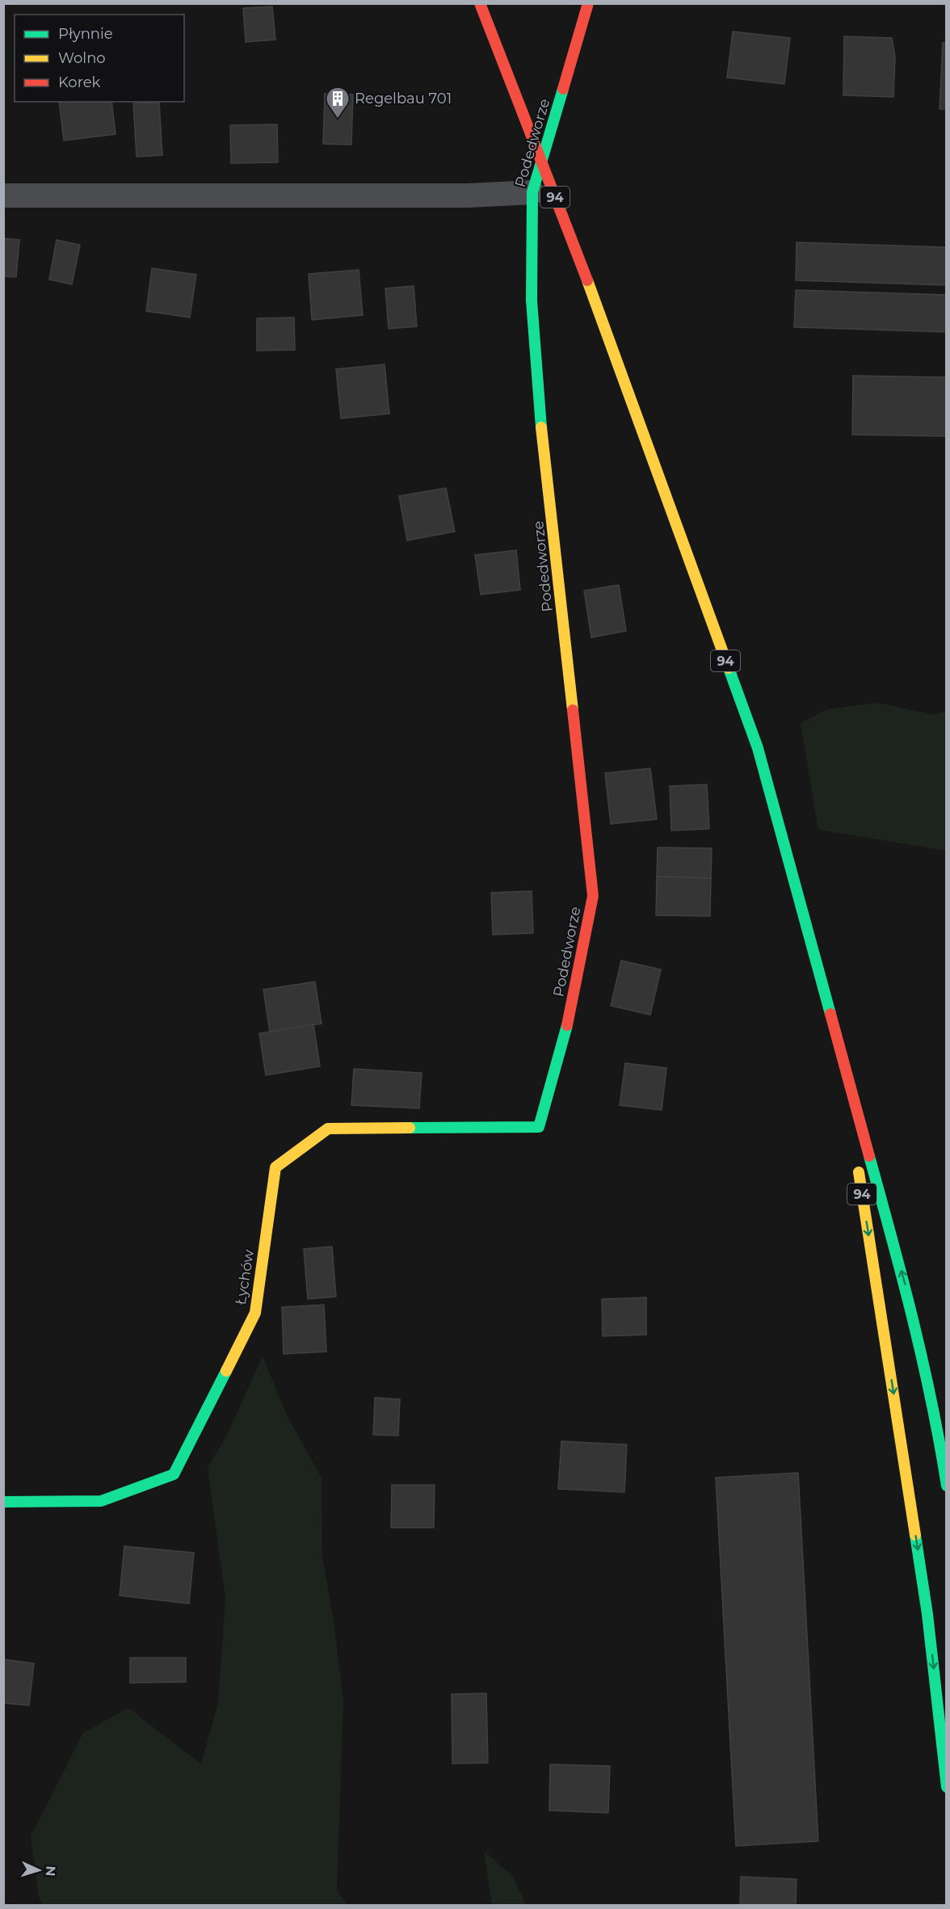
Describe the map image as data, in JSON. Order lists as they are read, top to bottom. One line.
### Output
{"streets":{"main road":["Podedworze","94","Łychów"]},"crossings":[["Podedworze","Łychów"]],"places":{"building":["Regelbau 701"]},"legend":["Płynnie","Wolno","Korek"],"north":"right"}
